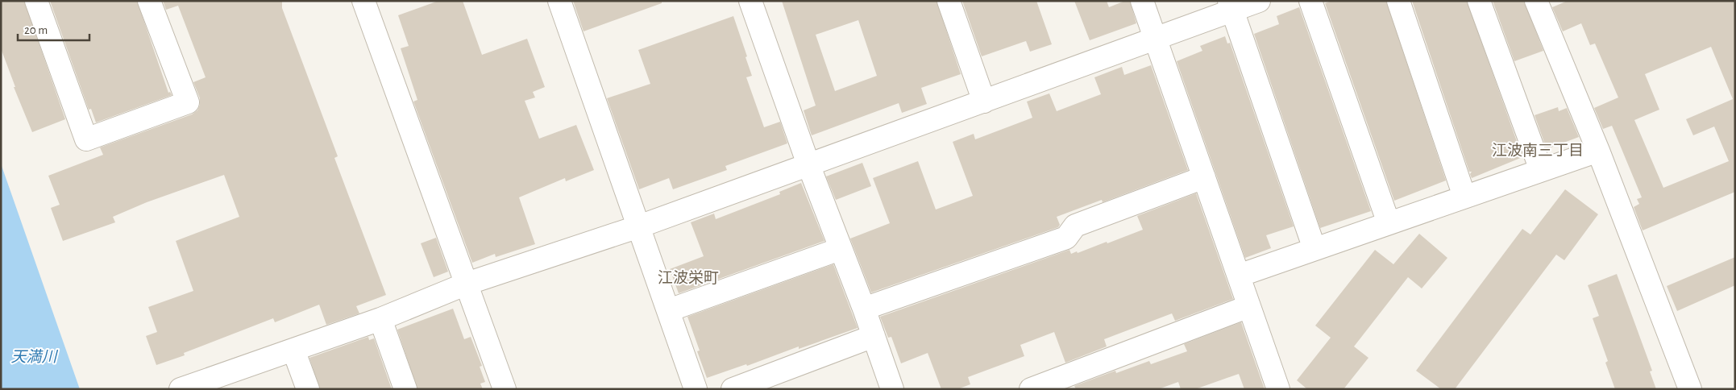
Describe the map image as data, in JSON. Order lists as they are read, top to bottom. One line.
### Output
{"districts":["江波南三丁目","江波栄町"],"water":["天満川"],"scale_bar":"20 m"}
